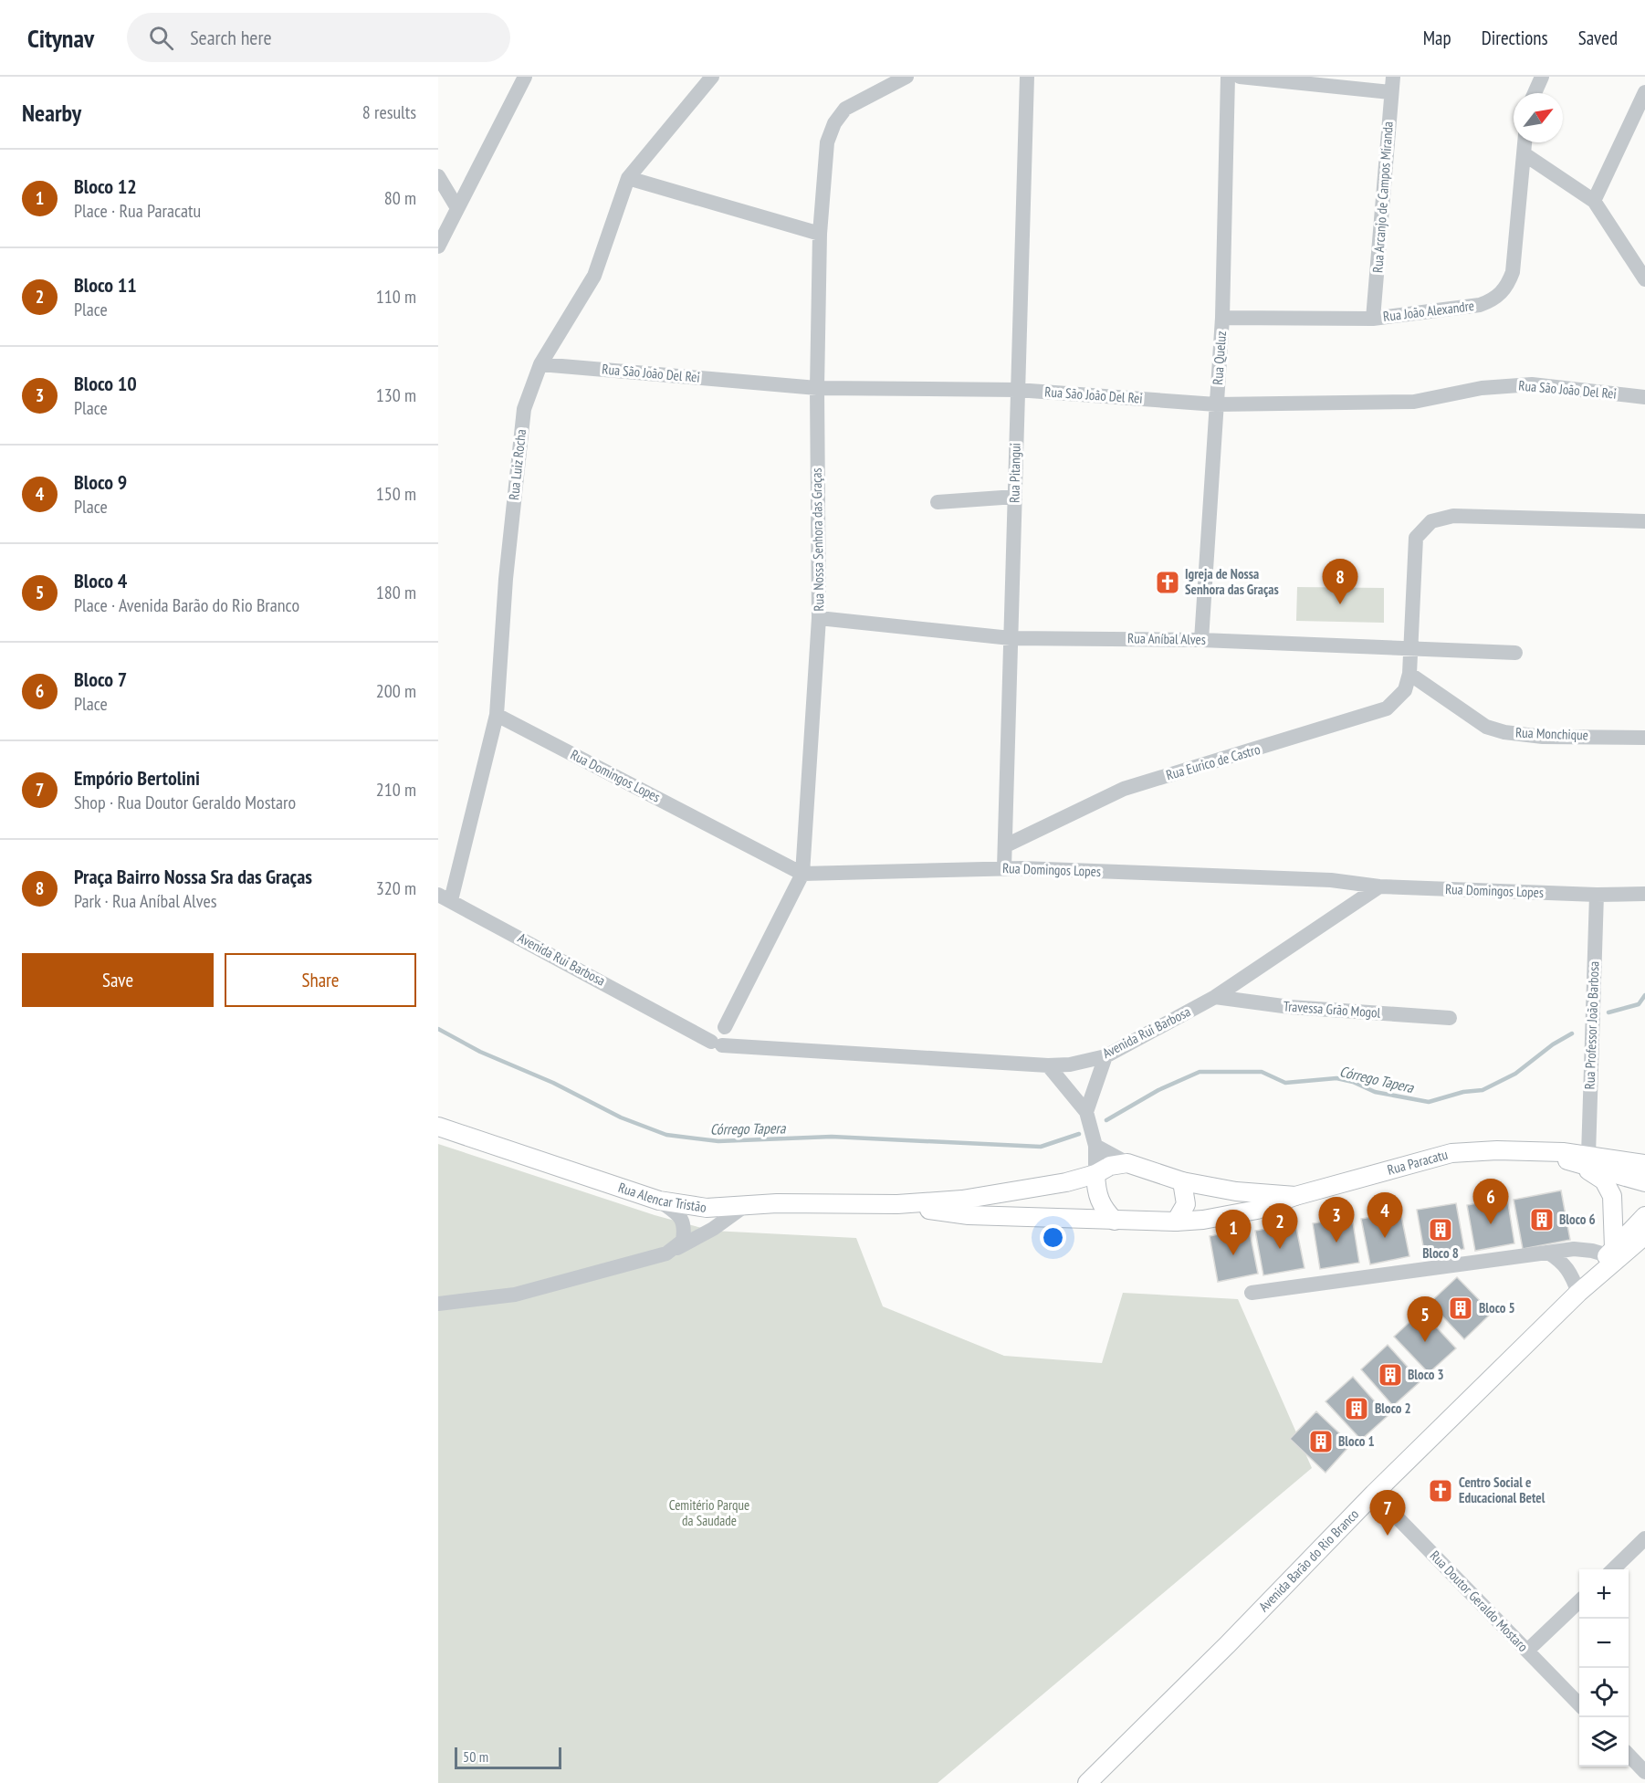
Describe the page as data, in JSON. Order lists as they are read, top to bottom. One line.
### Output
{"streets":{"main road":["Rua Paracatu","Rua Alencar Tristão","Avenida Barão do Rio Branco"],"street":["Rua Arcanjo de Campos Miranda","Rua João Alexandre","Rua Queluz","Rua São João Del Rei","Rua Luiz Rocha","Rua Pitangui","Rua Nossa Senhora das Graças","Rua Aníbal Alves","Rua Monchique","Rua Eurico de Castro","Rua Domingos Lopes","Avenida Rui Barbosa","Travessa Grão Mogol","Rua Professor João Barbosa","Rua Doutor Geraldo Mostaro"]},"crossings":[["Rua Arcanjo de Campos Miranda","Rua João Alexandre"],["Rua João Alexandre","Rua Queluz"],["Rua Queluz","Rua São João Del Rei"],["Rua Queluz","Rua Aníbal Alves"],["Rua São João Del Rei","Rua Luiz Rocha"],["Rua São João Del Rei","Rua Pitangui"],["Rua São João Del Rei","Rua Nossa Senhora das Graças"],["Rua Luiz Rocha","Rua Domingos Lopes"],["Rua Luiz Rocha","Avenida Rui Barbosa"],["Rua Pitangui","Rua Aníbal Alves"],["Rua Pitangui","Rua Eurico de Castro"],["Rua Pitangui","Rua Domingos Lopes"],["Rua Nossa Senhora das Graças","Rua Aníbal Alves"],["Rua Nossa Senhora das Graças","Rua Domingos Lopes"],["Rua Nossa Senhora das Graças","Avenida Rui Barbosa"],["Rua Monchique","Rua Eurico de Castro"],["Rua Domingos Lopes","Avenida Rui Barbosa"],["Rua Domingos Lopes","Rua Professor João Barbosa"],["Avenida Rui Barbosa","Travessa Grão Mogol"],["Rua Professor João Barbosa","Rua Paracatu"],["Rua Paracatu","Rua Alencar Tristão"],["Avenida Barão do Rio Branco","Rua Doutor Geraldo Mostaro"]],"water":["Córrego Tapera"],"parks":["Cemitério Parque da Saudade"],"places":{"church":["Igreja de Nossa Senhora das Graças","Centro Social e Educacional Betel"],"building":["Bloco 6","Bloco 8","Bloco 5","Bloco 3","Bloco 2","Bloco 1"]},"scale_bar":"50 m","north":"top right","page":{"header":"Citynav","search":"Search here","nav":["Map","Directions","Saved"],"heading":["Nearby","8 results"],"list":[{"mark":"1","name":"Bloco 12","note":"Place · Rua Paracatu","value":"80 m"},{"mark":"2","name":"Bloco 11","note":"Place","value":"110 m"},{"mark":"3","name":"Bloco 10","note":"Place","value":"130 m"},{"mark":"4","name":"Bloco 9","note":"Place","value":"150 m"},{"mark":"5","name":"Bloco 4","note":"Place · Avenida Barão do Rio Branco","value":"180 m"},{"mark":"6","name":"Bloco 7","note":"Place","value":"200 m"},{"mark":"7","name":"Empório Bertolini","note":"Shop · Rua Doutor Geraldo Mostaro","value":"210 m"},{"mark":"8","name":"Praça Bairro Nossa Sra das Graças","note":"Park · Rua Aníbal Alves","value":"320 m"}],"pins":["8","6","4","3","2","1","5","7"],"buttons":["Save","Share"],"map_buttons":["+","−"],"scale":"50 m"}}
